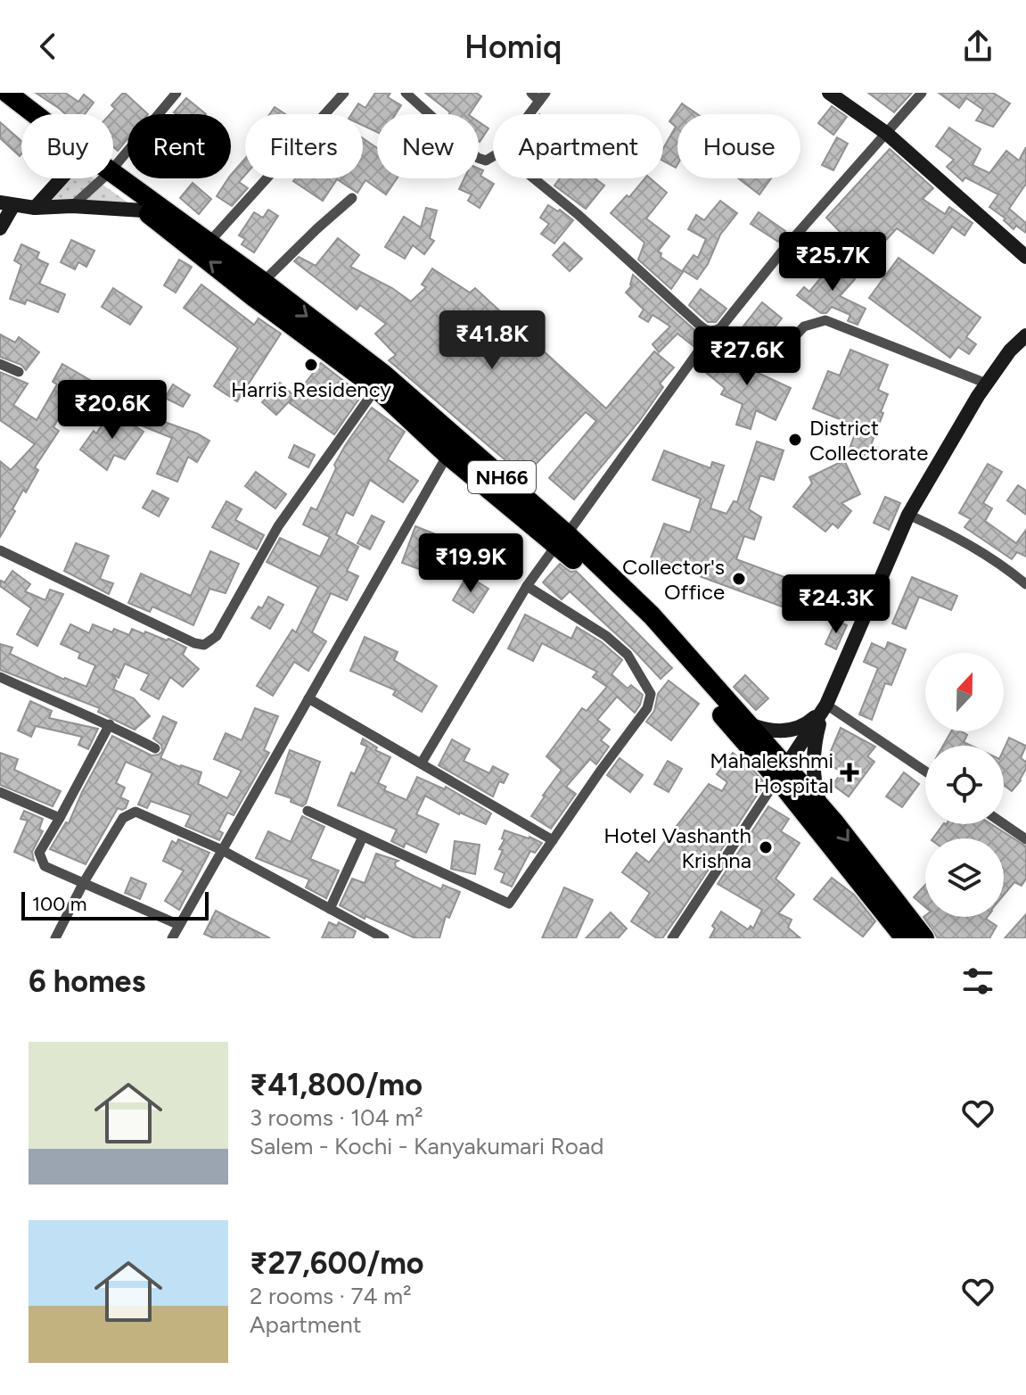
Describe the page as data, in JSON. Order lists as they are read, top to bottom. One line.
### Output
{"streets":{"highway":["NH66"]},"places":{"other":["Harris Residency","District Collectorate","Collector's Office","Hotel Vashanth Krishna"],"health":["Mahalekshmi Hospital"]},"scale_bar":"100 m","north":"top","page":{"header":"Homiq","chip":["Buy","Rent","Filters","New","Apartment","House"],"price":["₹25.7K","₹41.8K","₹27.6K","₹20.6K","₹19.9K","₹24.3K"],"scale":"100 m","heading":"6 homes","list":[{"name":"₹41,800/mo","note":"3 rooms · 104 m² · Salem - Kochi - Kanyakumari Road"},{"name":"₹27,600/mo","note":"2 rooms · 74 m² · Apartment"}]}}
